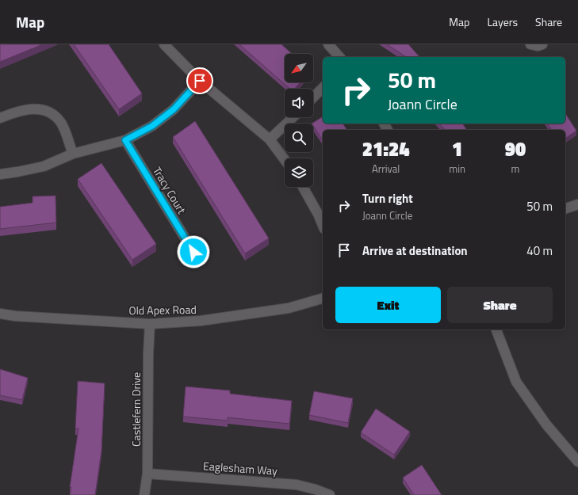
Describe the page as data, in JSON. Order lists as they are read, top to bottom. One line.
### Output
{"streets":{"street":["Tracy Court","Old Apex Road","Castlefern Drive","Eaglesham Way"]},"crossings":[["Old Apex Road","Castlefern Drive"],["Castlefern Drive","Eaglesham Way"]],"north":"bottom left","page":{"header":"Map","nav":["Map","Layers","Share"],"turn":["50 m","Joann Circle"],"eta":["21:24","Arrival","1","min","90","m"],"list":[{"name":"Turn right","note":"Joann Circle","value":"50 m"},{"name":"Arrive at destination","value":"40 m"}],"buttons":["Exit","Share"]}}
